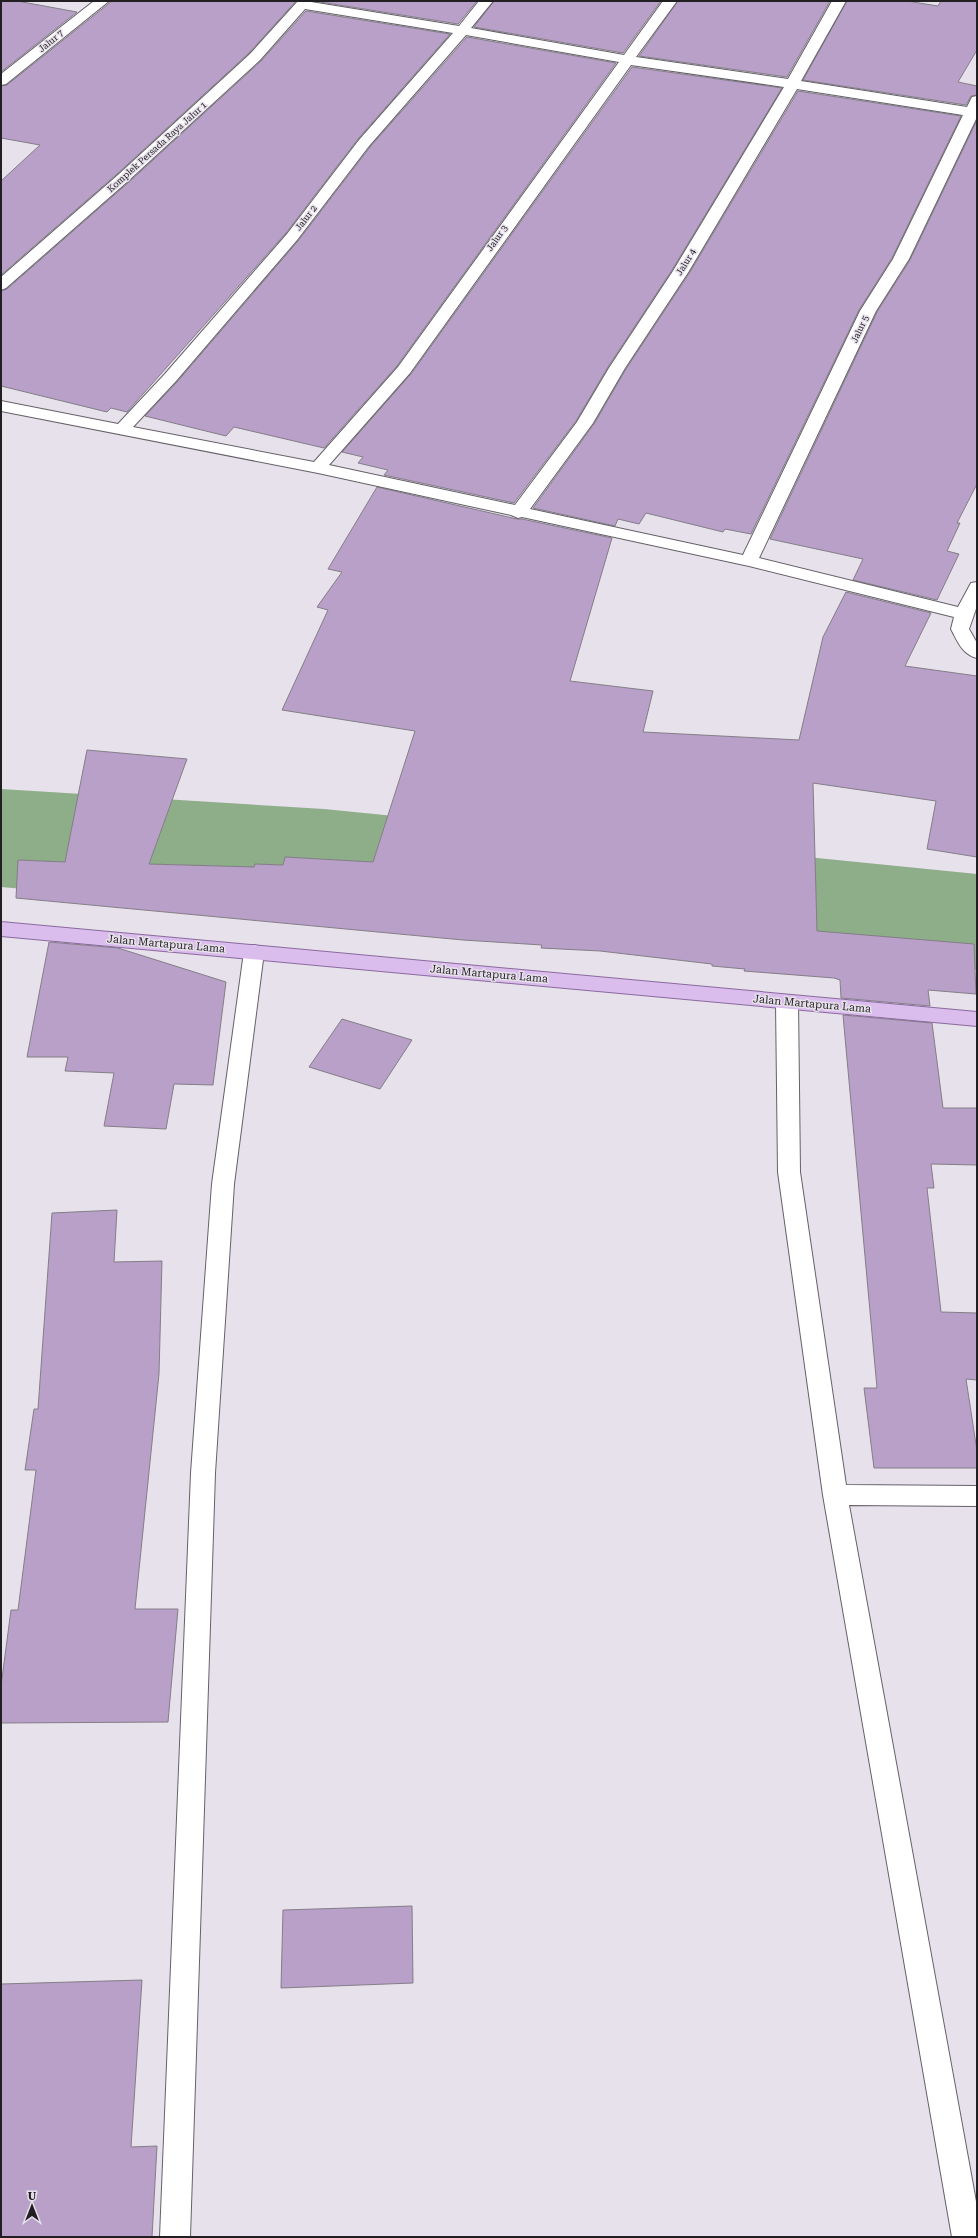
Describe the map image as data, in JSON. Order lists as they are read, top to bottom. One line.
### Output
{"streets":{"main road":["Jalan Martapura Lama"],"street":["Jalur 7","Komplek Persada Raya Jalur 1","Jalur 2","Jalur 3","Jalur 4","Jalur 5"]},"north":"top"}
